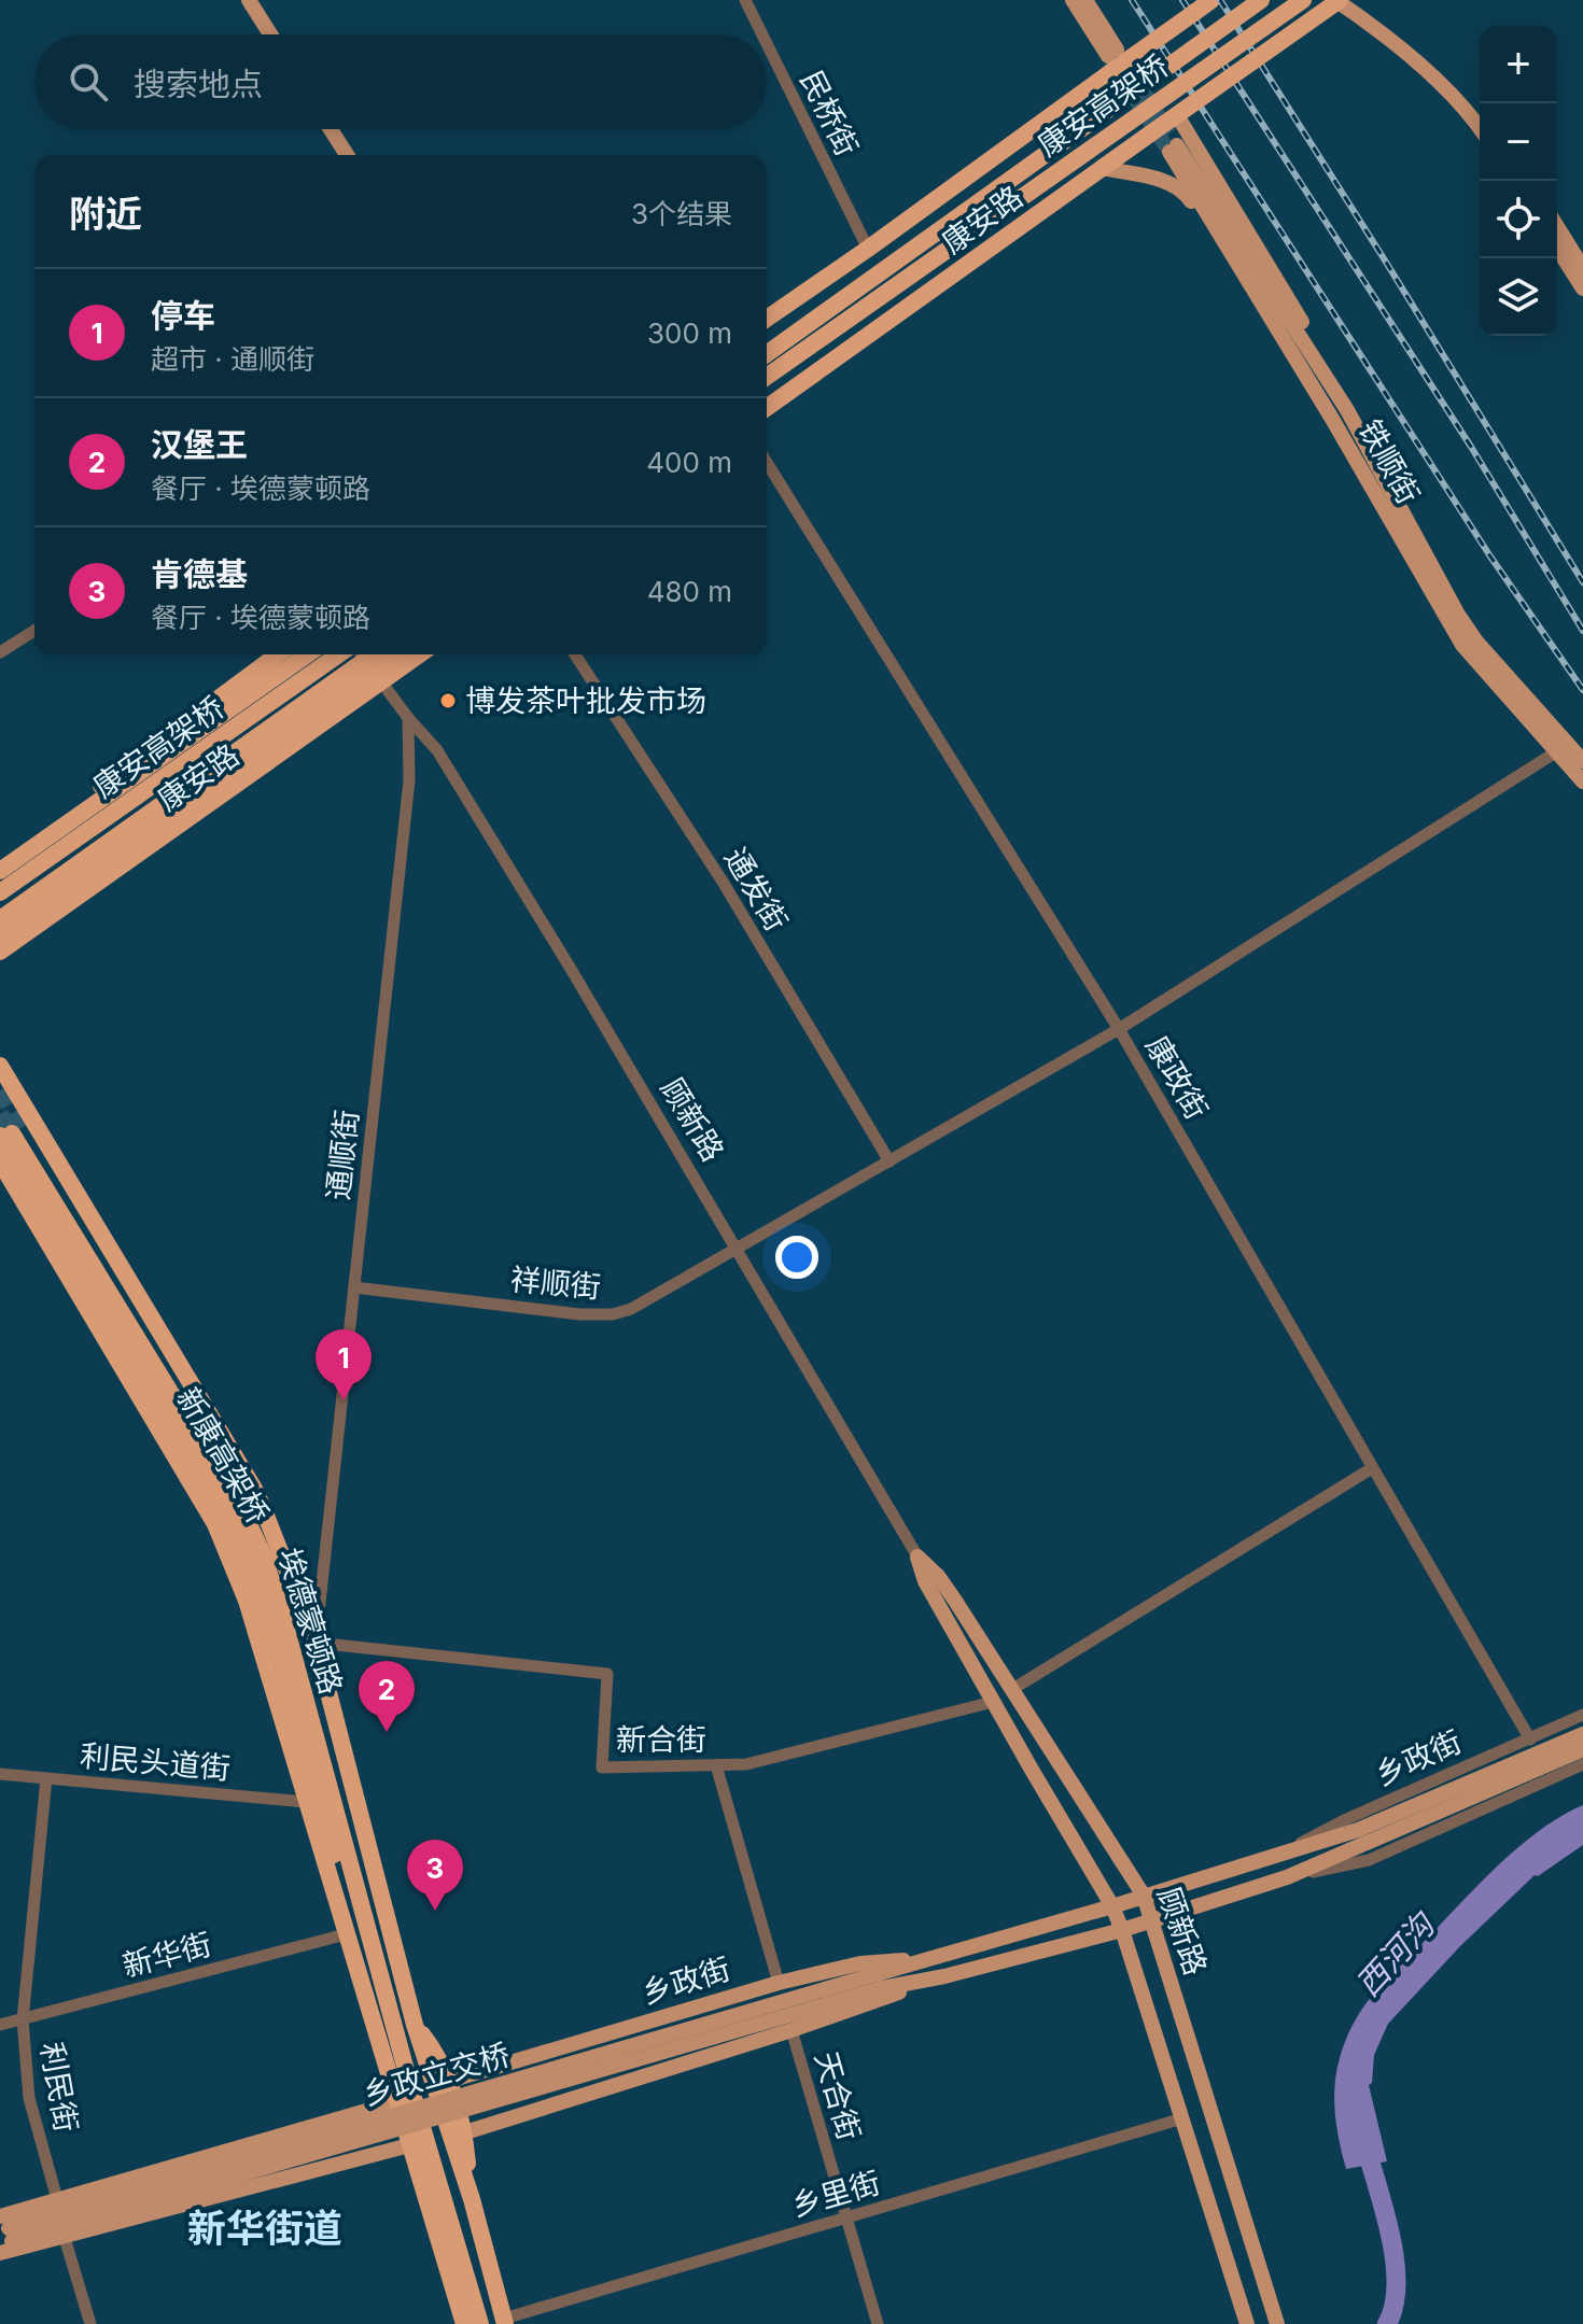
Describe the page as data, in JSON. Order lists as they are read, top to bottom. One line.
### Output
{"streets":{"highway":["康安高架桥","康安路","新康高架桥","埃德蒙顿路"],"main road":["铁顺街","顾新路","乡政街","乡政立交桥"],"street":["民桥街","通发街","康政街","通顺街","祥顺街","新合街","利民头道街","新华街","利民街","天合街","乡里街"]},"crossings":[["康安高架桥","康安路"],["民桥街","康安路"],["铁顺街","祥顺街"],["通发街","祥顺街"],["康政街","祥顺街"],["康政街","乡政街"],["顾新路","通顺街"],["顾新路","祥顺街"],["顾新路","新合街"],["顾新路","乡政街"],["顾新路","乡里街"],["通顺街","祥顺街"],["通顺街","埃德蒙顿路"],["通顺街","新合街"],["新康高架桥","埃德蒙顿路"],["新康高架桥","新华街"],["埃德蒙顿路","新合街"],["埃德蒙顿路","利民头道街"],["埃德蒙顿路","新华街"],["埃德蒙顿路","乡里街"],["乡政街","乡政立交桥"],["利民头道街","利民街"],["新华街","利民街"],["天合街","乡里街"]],"districts":["新华街道"],"water":["西河沟"],"places":["博发茶叶批发市场"],"page":{"map_buttons":["+","−"],"search":"搜索地点","heading":["附近","3个结果"],"list":[{"mark":"1","name":"停车","note":"超市 · 通顺街","value":"300 m"},{"mark":"2","name":"汉堡王","note":"餐厅 · 埃德蒙顿路","value":"400 m"},{"mark":"3","name":"肯德基","note":"餐厅 · 埃德蒙顿路","value":"480 m"}],"pins":["1","2","3"]}}
